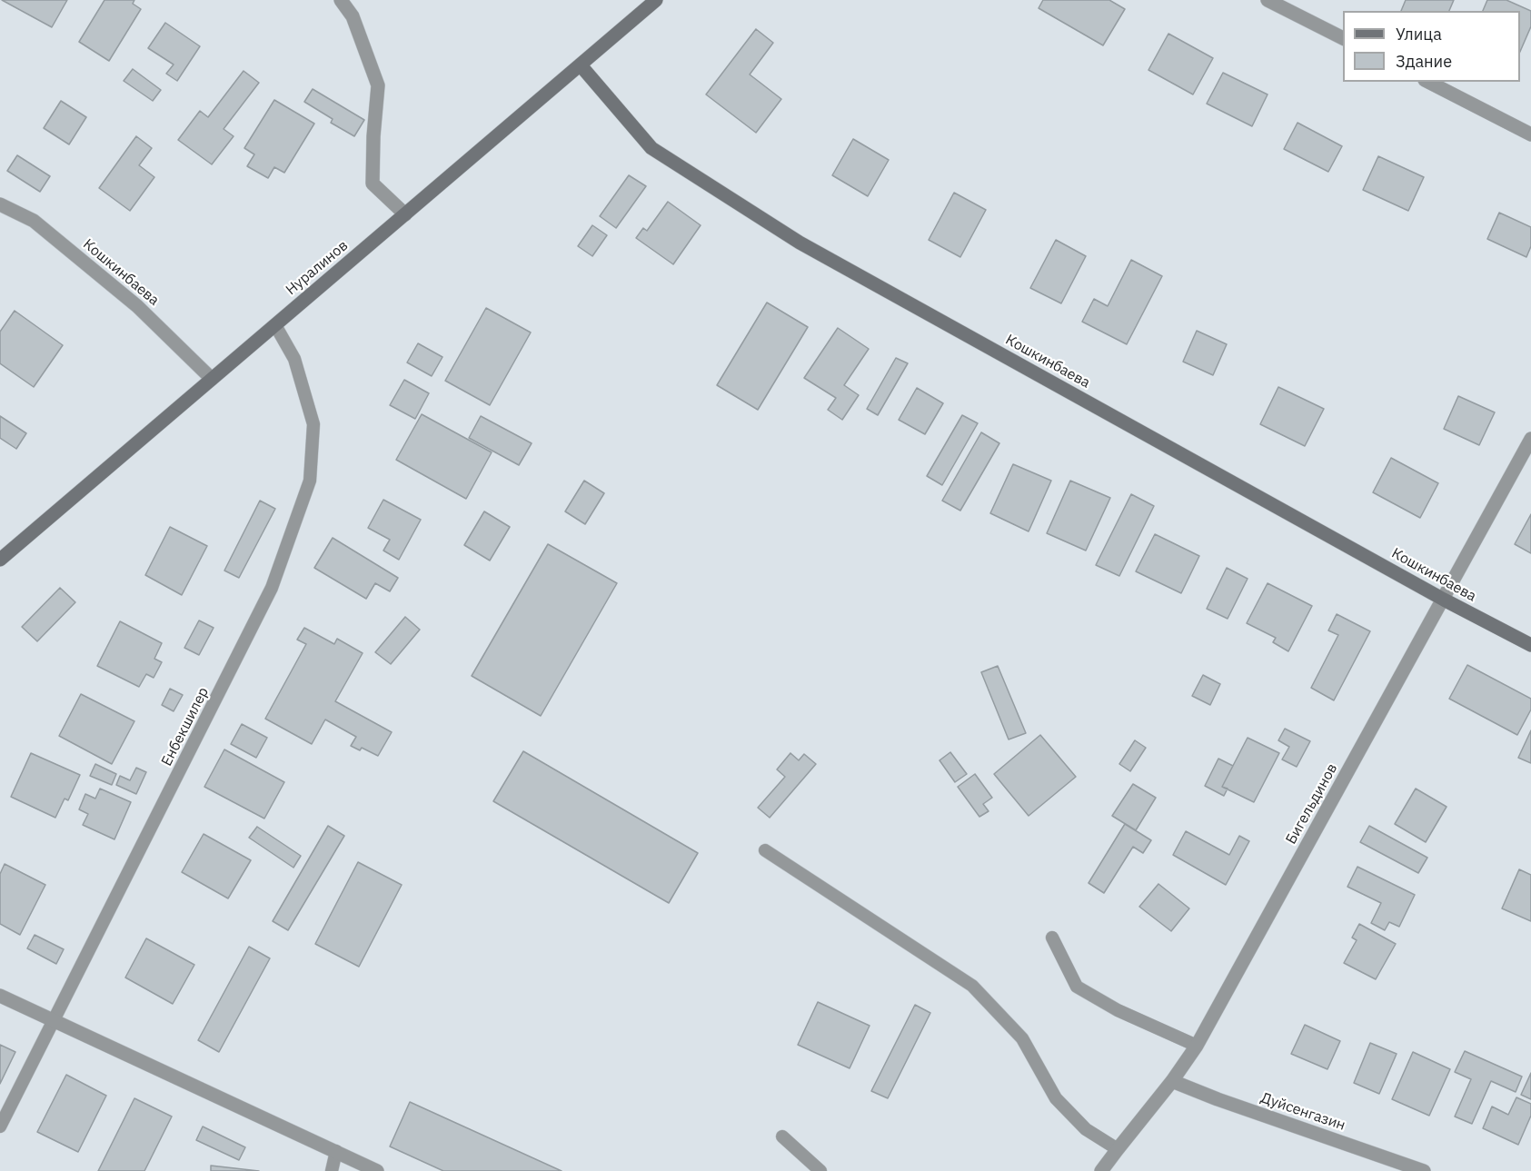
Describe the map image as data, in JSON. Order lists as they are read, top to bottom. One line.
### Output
{"streets":{"main road":["Нуралинов","Кошкинбаева"],"street":["Бигельдинов","Дуйсенгазин"],"lane":["Енбекшилер"]},"crossings":[["Нуралинов","Кошкинбаева"],["Нуралинов","Енбекшилер"],["Кошкинбаева","Бигельдинов"],["Бигельдинов","Дуйсенгазин"]],"legend":["Улица","Здание"]}
